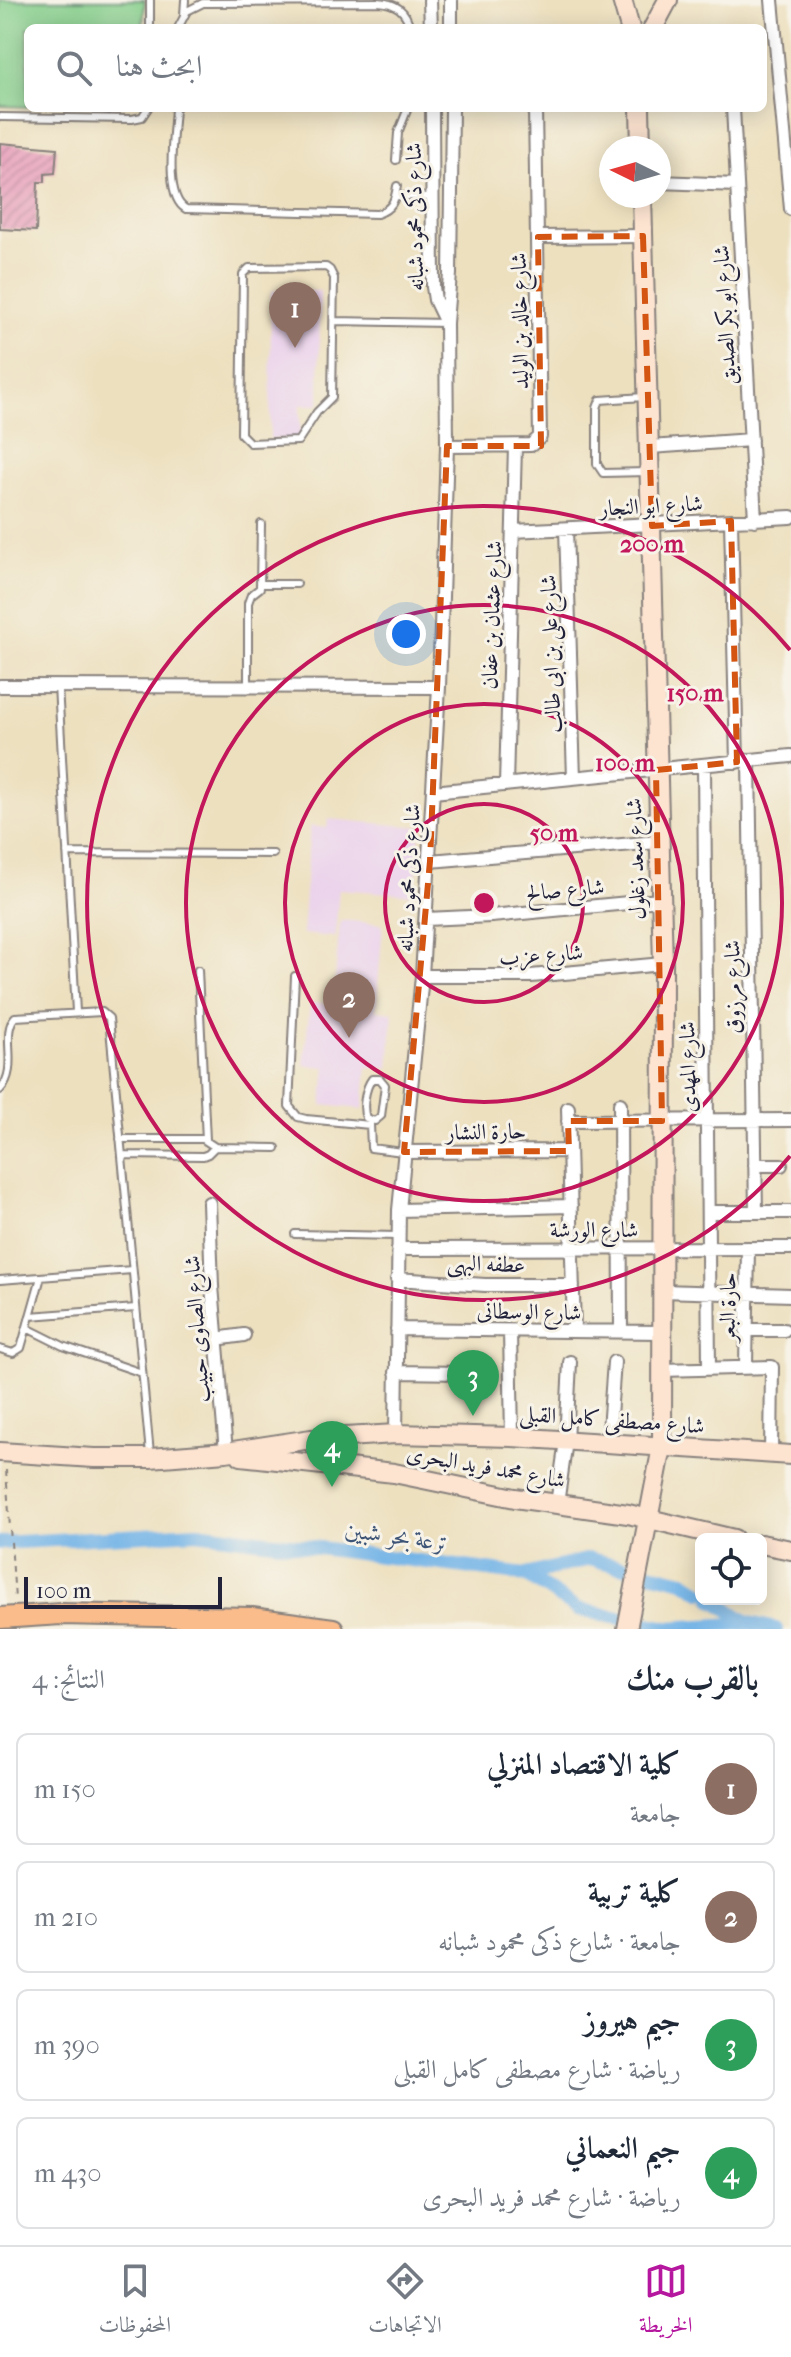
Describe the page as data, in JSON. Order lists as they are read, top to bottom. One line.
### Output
{"streets":{"street":["شارع ذكى محمود شبانه","شارع ابو بكر الصديق","شارع خالد بن الوليد","شارع ابو النجار","شارع عثمان بن عفان","شارع على بن ابى طالب","شارع سعد زغلول","شارع صالح","شارع عزب","شارع مرزوق","شارع المهدى","حارة النشار","شارع الورشة","عطفه البهى","حارة البعر","شارع الوسطانى","شارع الصاوى حبيب","شارع مصطفى كامل القبلى","شارع محمد فريد البحرى"]},"crossings":[["شارع ذكى محمود شبانه","شارع صالح"],["شارع ذكى محمود شبانه","شارع عزب"],["شارع ذكى محمود شبانه","حارة النشار"],["شارع ذكى محمود شبانه","شارع الورشة"],["شارع ذكى محمود شبانه","عطفه البهى"],["شارع ذكى محمود شبانه","شارع الوسطانى"],["شارع ذكى محمود شبانه","شارع مصطفى كامل القبلى"],["شارع ابو بكر الصديق","شارع ابو النجار"],["شارع خالد بن الوليد","شارع عثمان بن عفان"],["شارع ابو النجار","شارع عثمان بن عفان"],["شارع ابو النجار","شارع على بن ابى طالب"],["شارع ابو النجار","شارع سعد زغلول"],["شارع ابو النجار","شارع مرزوق"],["شارع سعد زغلول","شارع صالح"],["شارع سعد زغلول","شارع عزب"],["شارع سعد زغلول","شارع الورشة"],["شارع سعد زغلول","شارع الوسطانى"],["شارع سعد زغلول","شارع مصطفى كامل القبلى"],["شارع سعد زغلول","شارع محمد فريد البحرى"],["شارع المهدى","شارع الورشة"],["شارع الورشة","حارة البعر"],["شارع الصاوى حبيب","شارع مصطفى كامل القبلى"],["شارع الصاوى حبيب","شارع محمد فريد البحرى"],["شارع مصطفى كامل القبلى","شارع محمد فريد البحرى"]],"water":["ترعة بحر شبين"],"scale_bar":"100 m","north":"left","page":{"search":"ابحث هنا","pins":["1","2","3","4"],"scale":"100 m","heading":["بالقرب منك","النتائج: 4"],"list":[{"mark":"1","name":"كلية الاقتصاد المنزلي","note":"جامعة","value":"150 m"},{"mark":"2","name":"كلية تربية","note":"جامعة · شارع ذكى محمود شبانه","value":"210 m"},{"mark":"3","name":"جيم هيروز","note":"رياضة · شارع مصطفى كامل القبلى","value":"390 m"},{"mark":"4","name":"جيم النعماني","note":"رياضة · شارع محمد فريد البحرى","value":"430 m"}],"nav":["الخريطة","الاتجاهات","المحفوظات"]},"rings":["200 m","150 m","100 m","50 m"]}
